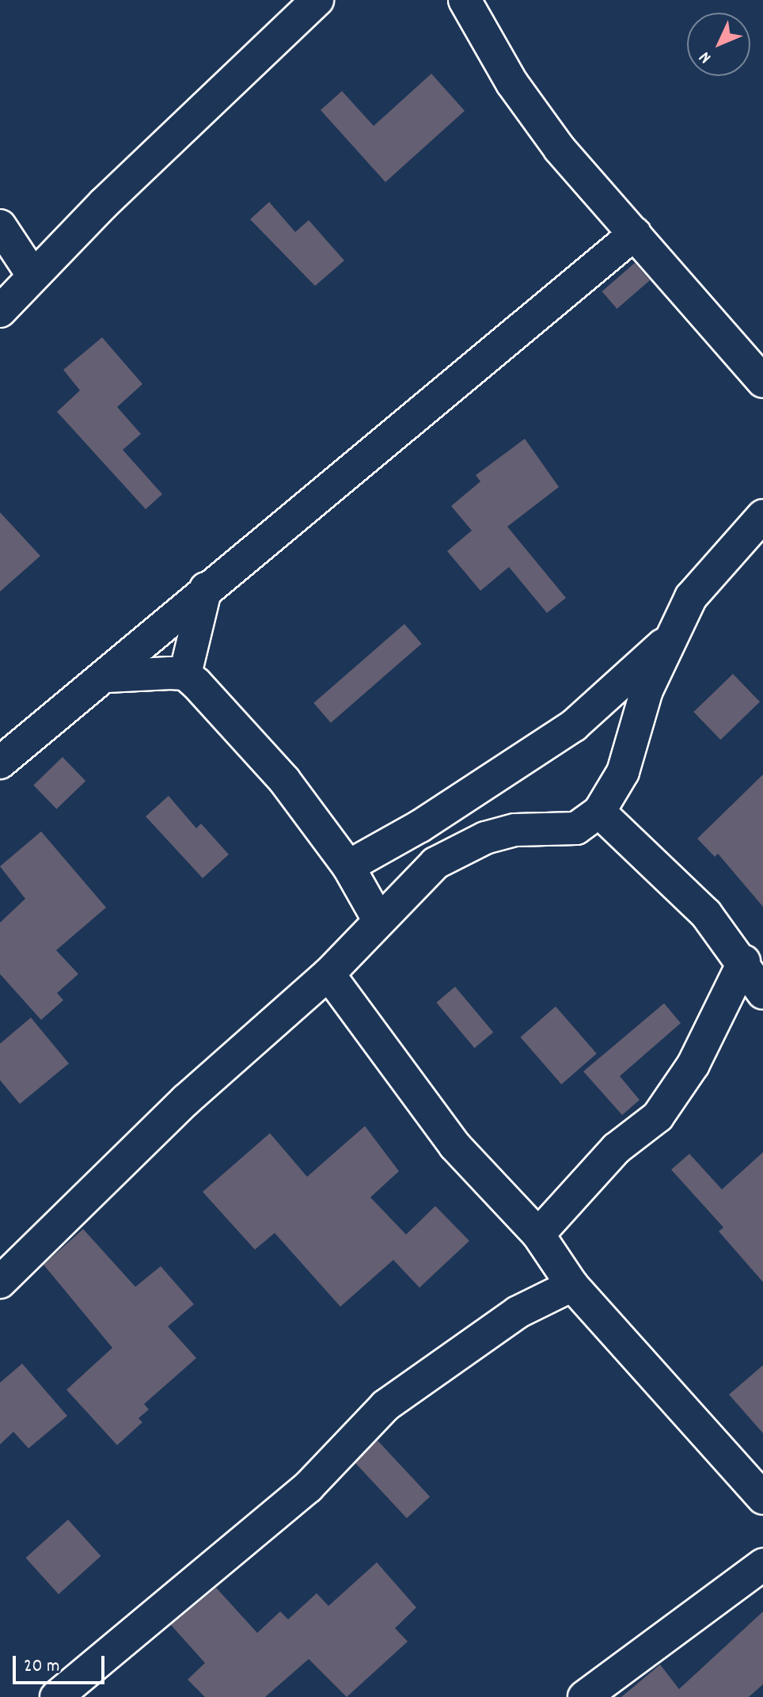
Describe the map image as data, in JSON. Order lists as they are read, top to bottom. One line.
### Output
{"scale_bar":"20 m","north":"bottom left"}
